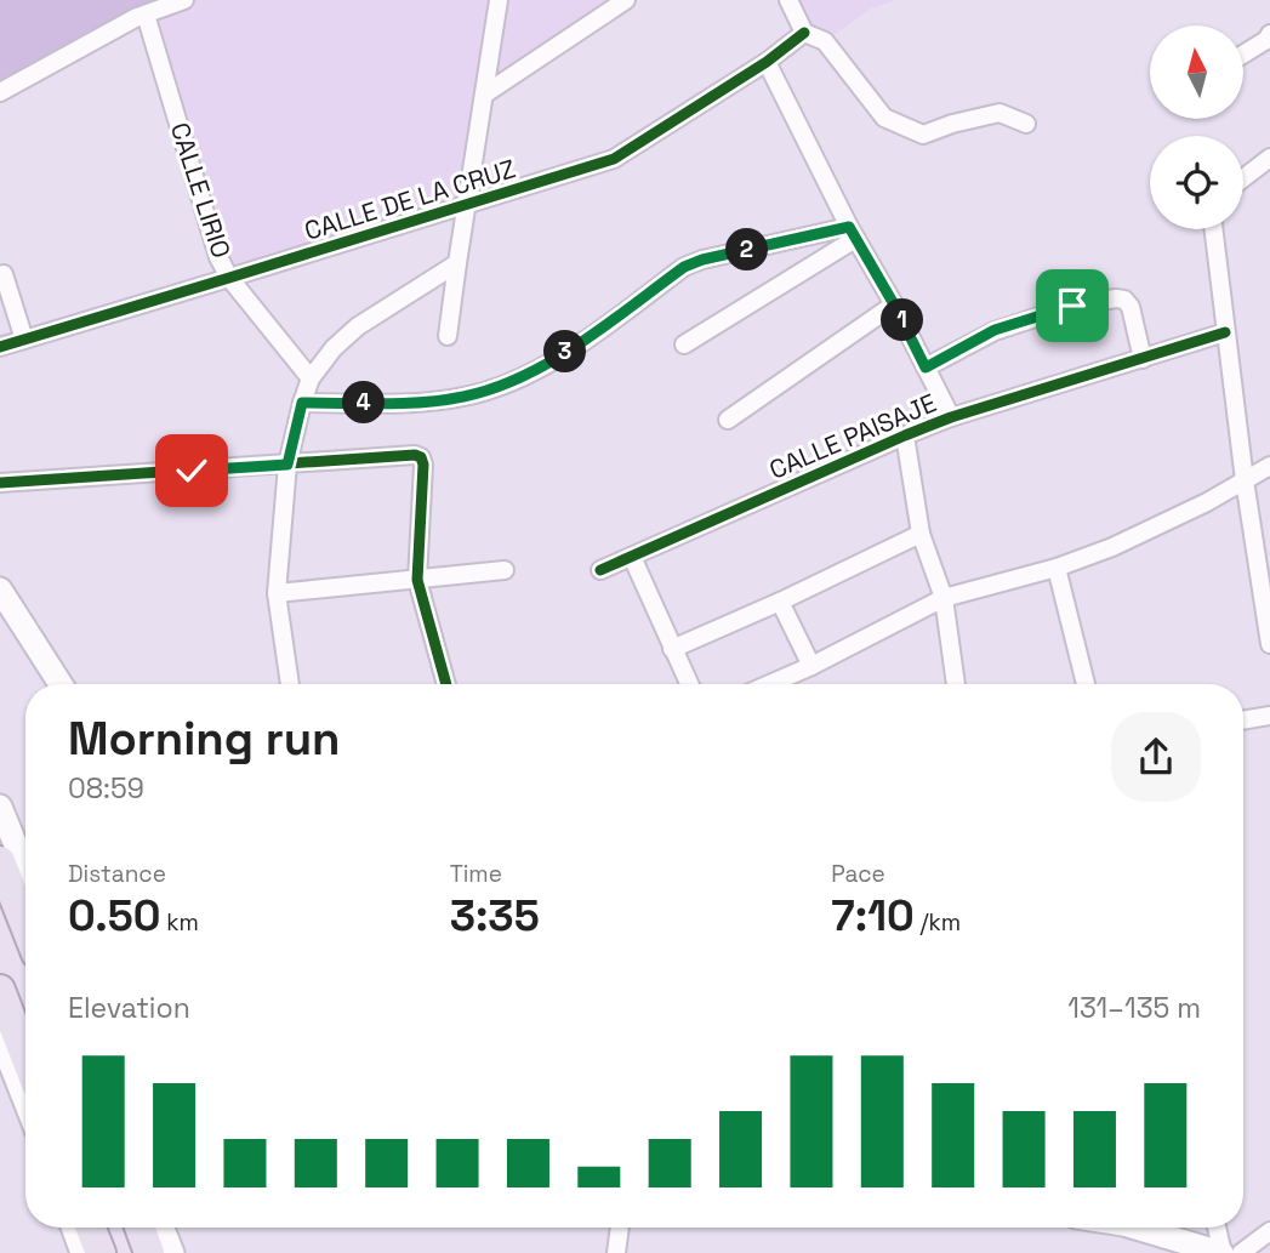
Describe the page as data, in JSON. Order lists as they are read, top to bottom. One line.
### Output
{"streets":{"street":["CALLE LIRIO","CALLE DE LA CRUZ","CALLE PAISAJE"]},"crossings":[["CALLE LIRIO","CALLE DE LA CRUZ"]],"north":"top","page":{"pins":["2","1","3","4"],"heading":["Morning run","08:59"],"stats":[["Distance","0.50 km"],["Time","3:35"],["Pace","7:10 /km"]],"chart":["Elevation","131–135 m"]}}
